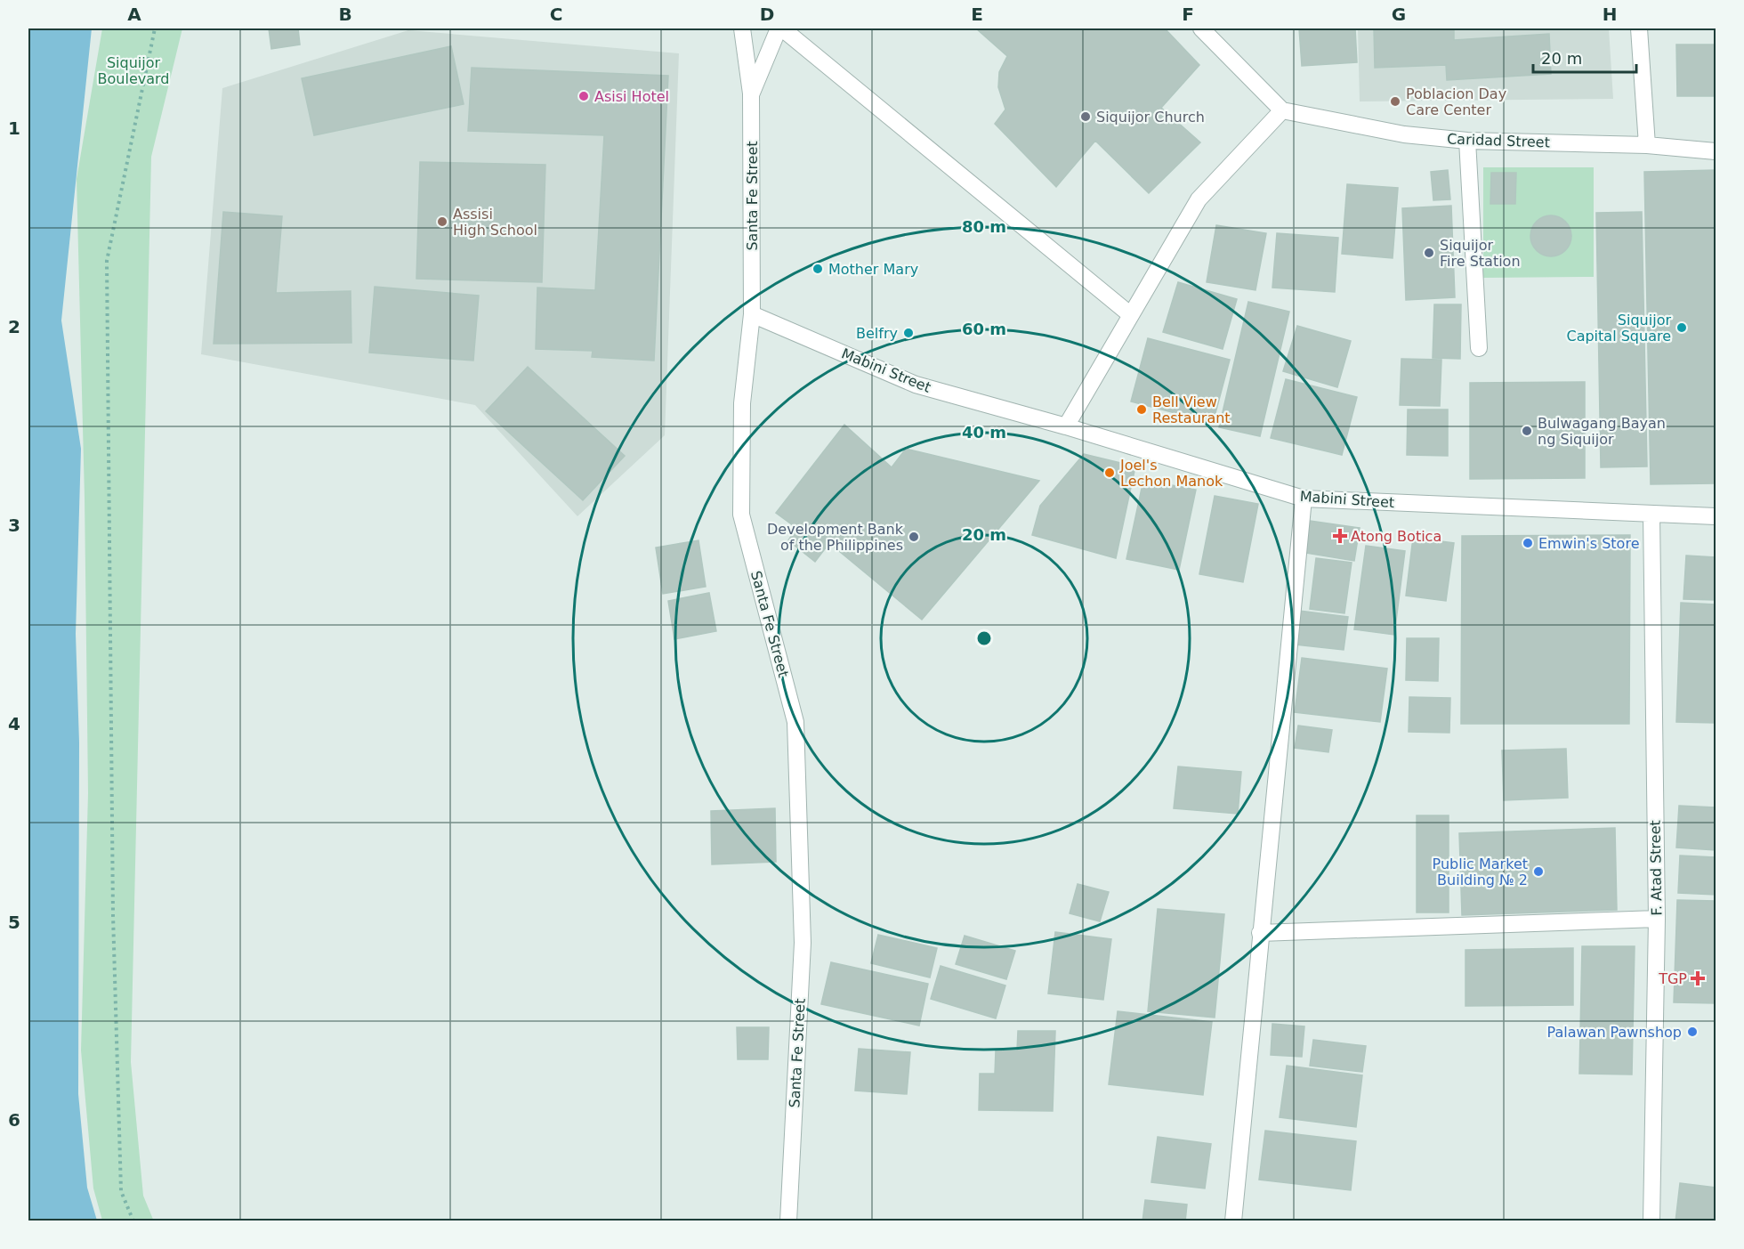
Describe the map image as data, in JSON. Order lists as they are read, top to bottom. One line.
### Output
{"streets":{"street":["Caridad Street","Santa Fe Street","Mabini Street","F. Atad Street"]},"crossings":[["Santa Fe Street","Mabini Street"],["Mabini Street","F. Atad Street"]],"parks":["Siquijor Boulevard"],"places":{"other":["Asisi Hotel","Poblacion Day Care Center","Siquijor Church","Assisi High School","Siquijor Fire Station","Mother Mary","Siquijor Capital Square","Belfry","Bell View Restaurant","Bulwagang Bayan ng Siquijor","Joel's Lechon Manok","Development Bank of the Philippines","Emwin's Store","Public Market Building № 2","Palawan Pawnshop"],"health":["Atong Botica","TGP"]},"scale_bar":"20 m","grid":{"columns":["A","B","C","D","E","F","G","H"],"rows":["1","2","3","4","5","6"]},"rings":["80 m","60 m","40 m","20 m"]}
